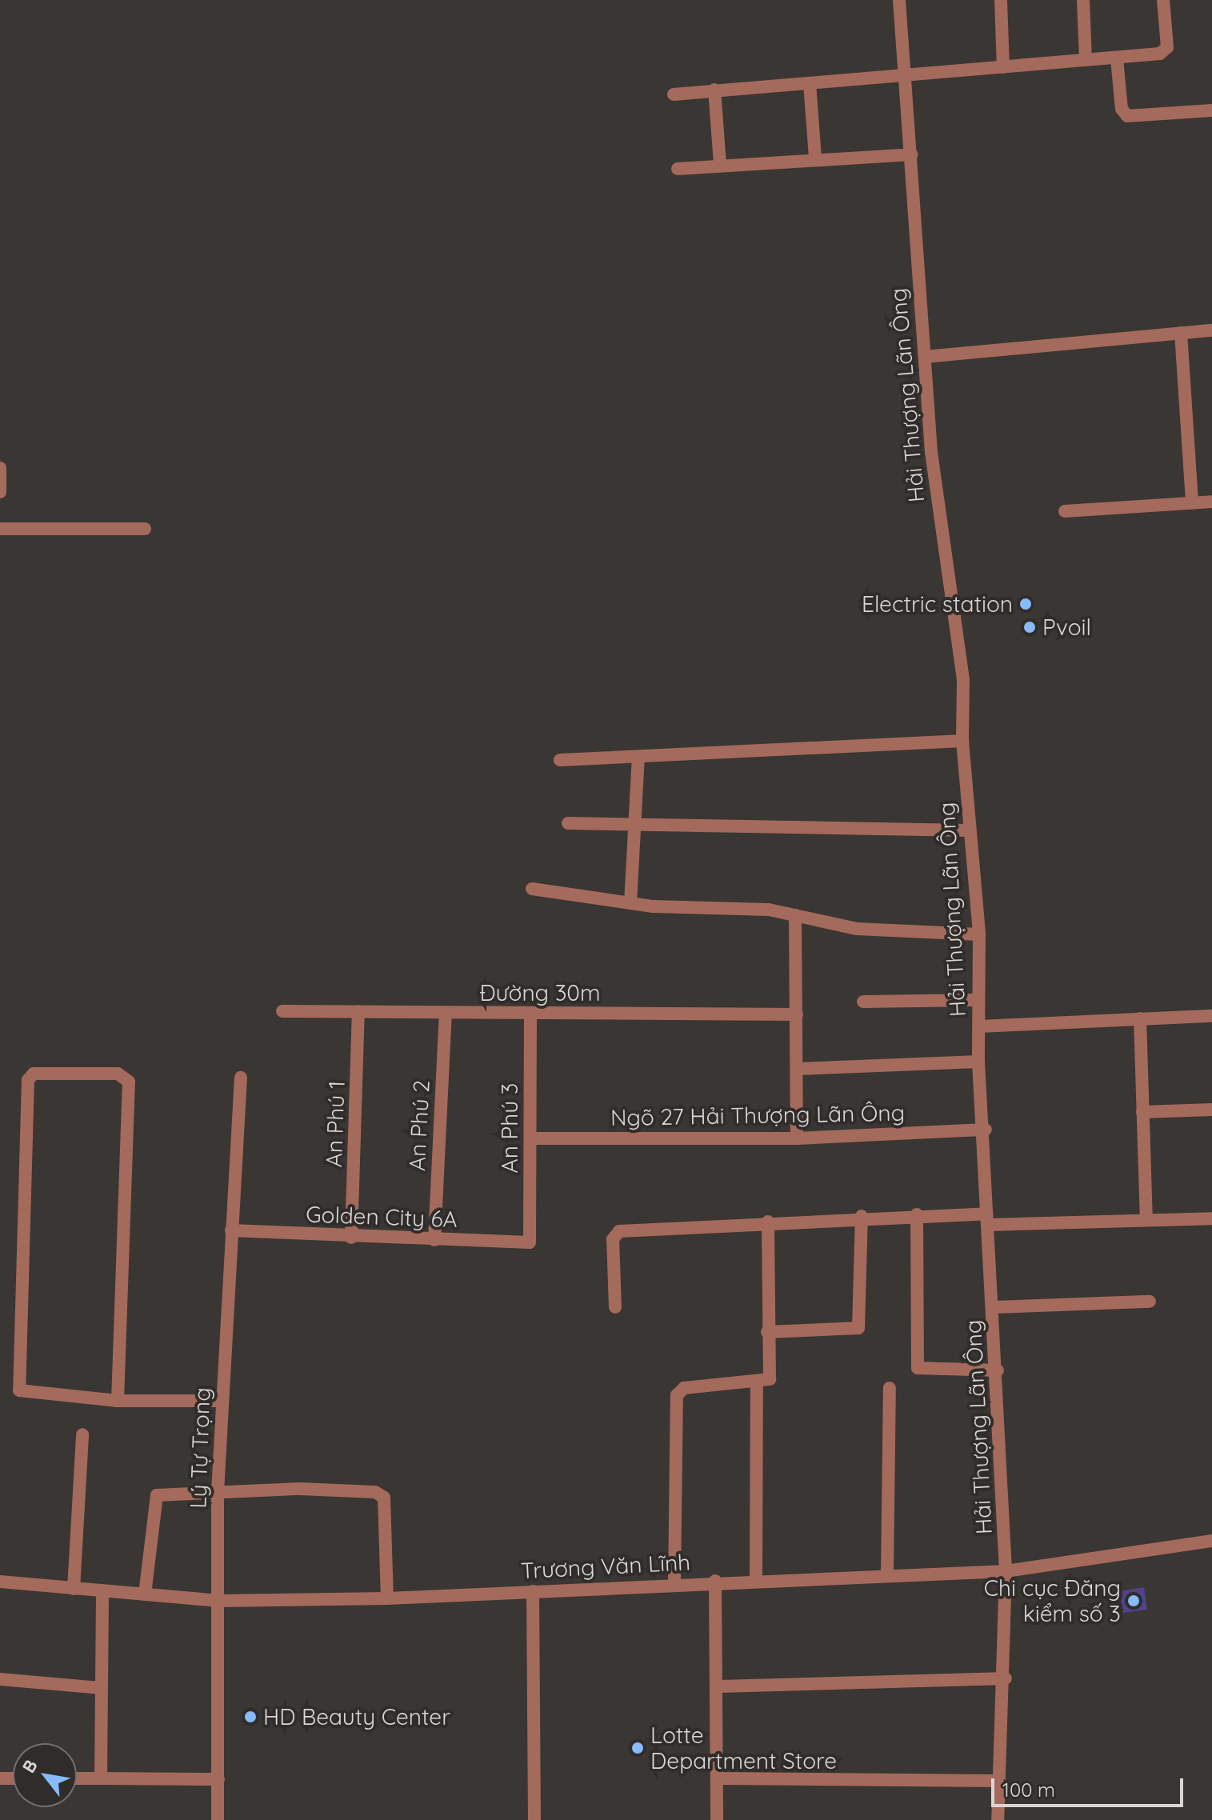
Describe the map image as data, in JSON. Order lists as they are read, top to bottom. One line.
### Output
{"streets":{"street":["Hải Thượng Lãn Ông","Đường 30m","Ngõ 27 Hải Thượng Lãn Ông","An Phú 1","An Phú 2","An Phú 3","Golden City 6A","Lý Tự Trọng","Trương Văn Lĩnh"]},"crossings":[["Hải Thượng Lãn Ông","Ngõ 27 Hải Thượng Lãn Ông"],["Hải Thượng Lãn Ông","Trương Văn Lĩnh"],["Đường 30m","An Phú 1"],["Đường 30m","An Phú 2"],["Đường 30m","An Phú 3"],["Ngõ 27 Hải Thượng Lãn Ông","An Phú 3"],["An Phú 1","Golden City 6A"],["An Phú 2","Golden City 6A"],["An Phú 3","Golden City 6A"],["Golden City 6A","Lý Tự Trọng"],["Lý Tự Trọng","Trương Văn Lĩnh"]],"places":["Electric station","Pvoil","Chi cục Đăng kiểm số 3","HD Beauty Center","Lotte Department Store"],"scale_bar":"100 m","north":"top left"}
